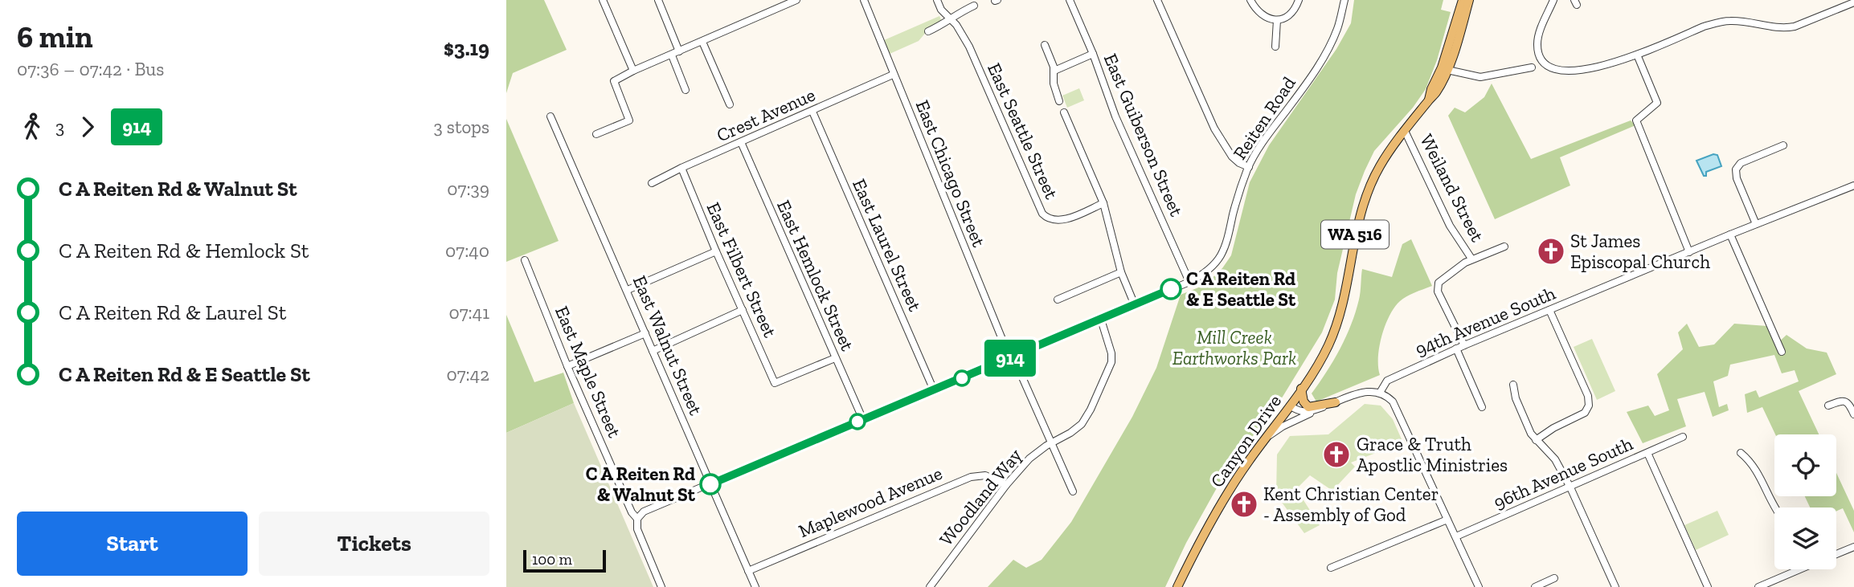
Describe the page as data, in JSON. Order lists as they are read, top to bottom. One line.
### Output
{"streets":{"main road":["WA 516","Canyon Drive"],"street":["Crest Avenue","Reiten Road","East Seattle Street","East Guiberson Street","East Chicago Street","Weiland Street","East Laurel Street","East Filbert Street","East Hemlock Street","94th Avenue South","East Walnut Street","East Maple Street","96th Avenue South","Woodland Way","Maplewood Avenue"]},"crossings":[["Crest Avenue","East Chicago Street"],["Crest Avenue","East Laurel Street"],["Crest Avenue","East Filbert Street"],["Crest Avenue","East Hemlock Street"],["Reiten Road","East Guiberson Street"],["Reiten Road","East Chicago Street"],["Reiten Road","East Laurel Street"],["Reiten Road","East Hemlock Street"],["Reiten Road","East Walnut Street"],["Reiten Road","East Maple Street"],["Reiten Road","Woodland Way"],["East Chicago Street","Woodland Way"],["Weiland Street","Canyon Drive"],["East Filbert Street","East Hemlock Street"],["East Walnut Street","Maplewood Avenue"],["Woodland Way","Maplewood Avenue"]],"parks":["Mill Creek Earthworks Park"],"places":{"church":["St James Episcopal Church","Grace & Truth Apostlic Ministries","Kent Christian Center - Assembly of God"],"other":["C A Reiten Rd & E Seattle St","C A Reiten Rd & Walnut St"]},"lines":["bus line 914"],"scale_bar":"100 m","page":{"heading":["6 min","07:36 – 07:42 · Bus","$3.19"],"on_map":"914","legs":["3","914","3 stops"],"list":[{"name":"C A Reiten Rd & Walnut St","value":"07:39"},{"name":"C A Reiten Rd & Hemlock St","value":"07:40"},{"name":"C A Reiten Rd & Laurel St","value":"07:41"},{"name":"C A Reiten Rd & E Seattle St","value":"07:42"}],"buttons":["Start","Tickets"],"scale":"100 m"}}
